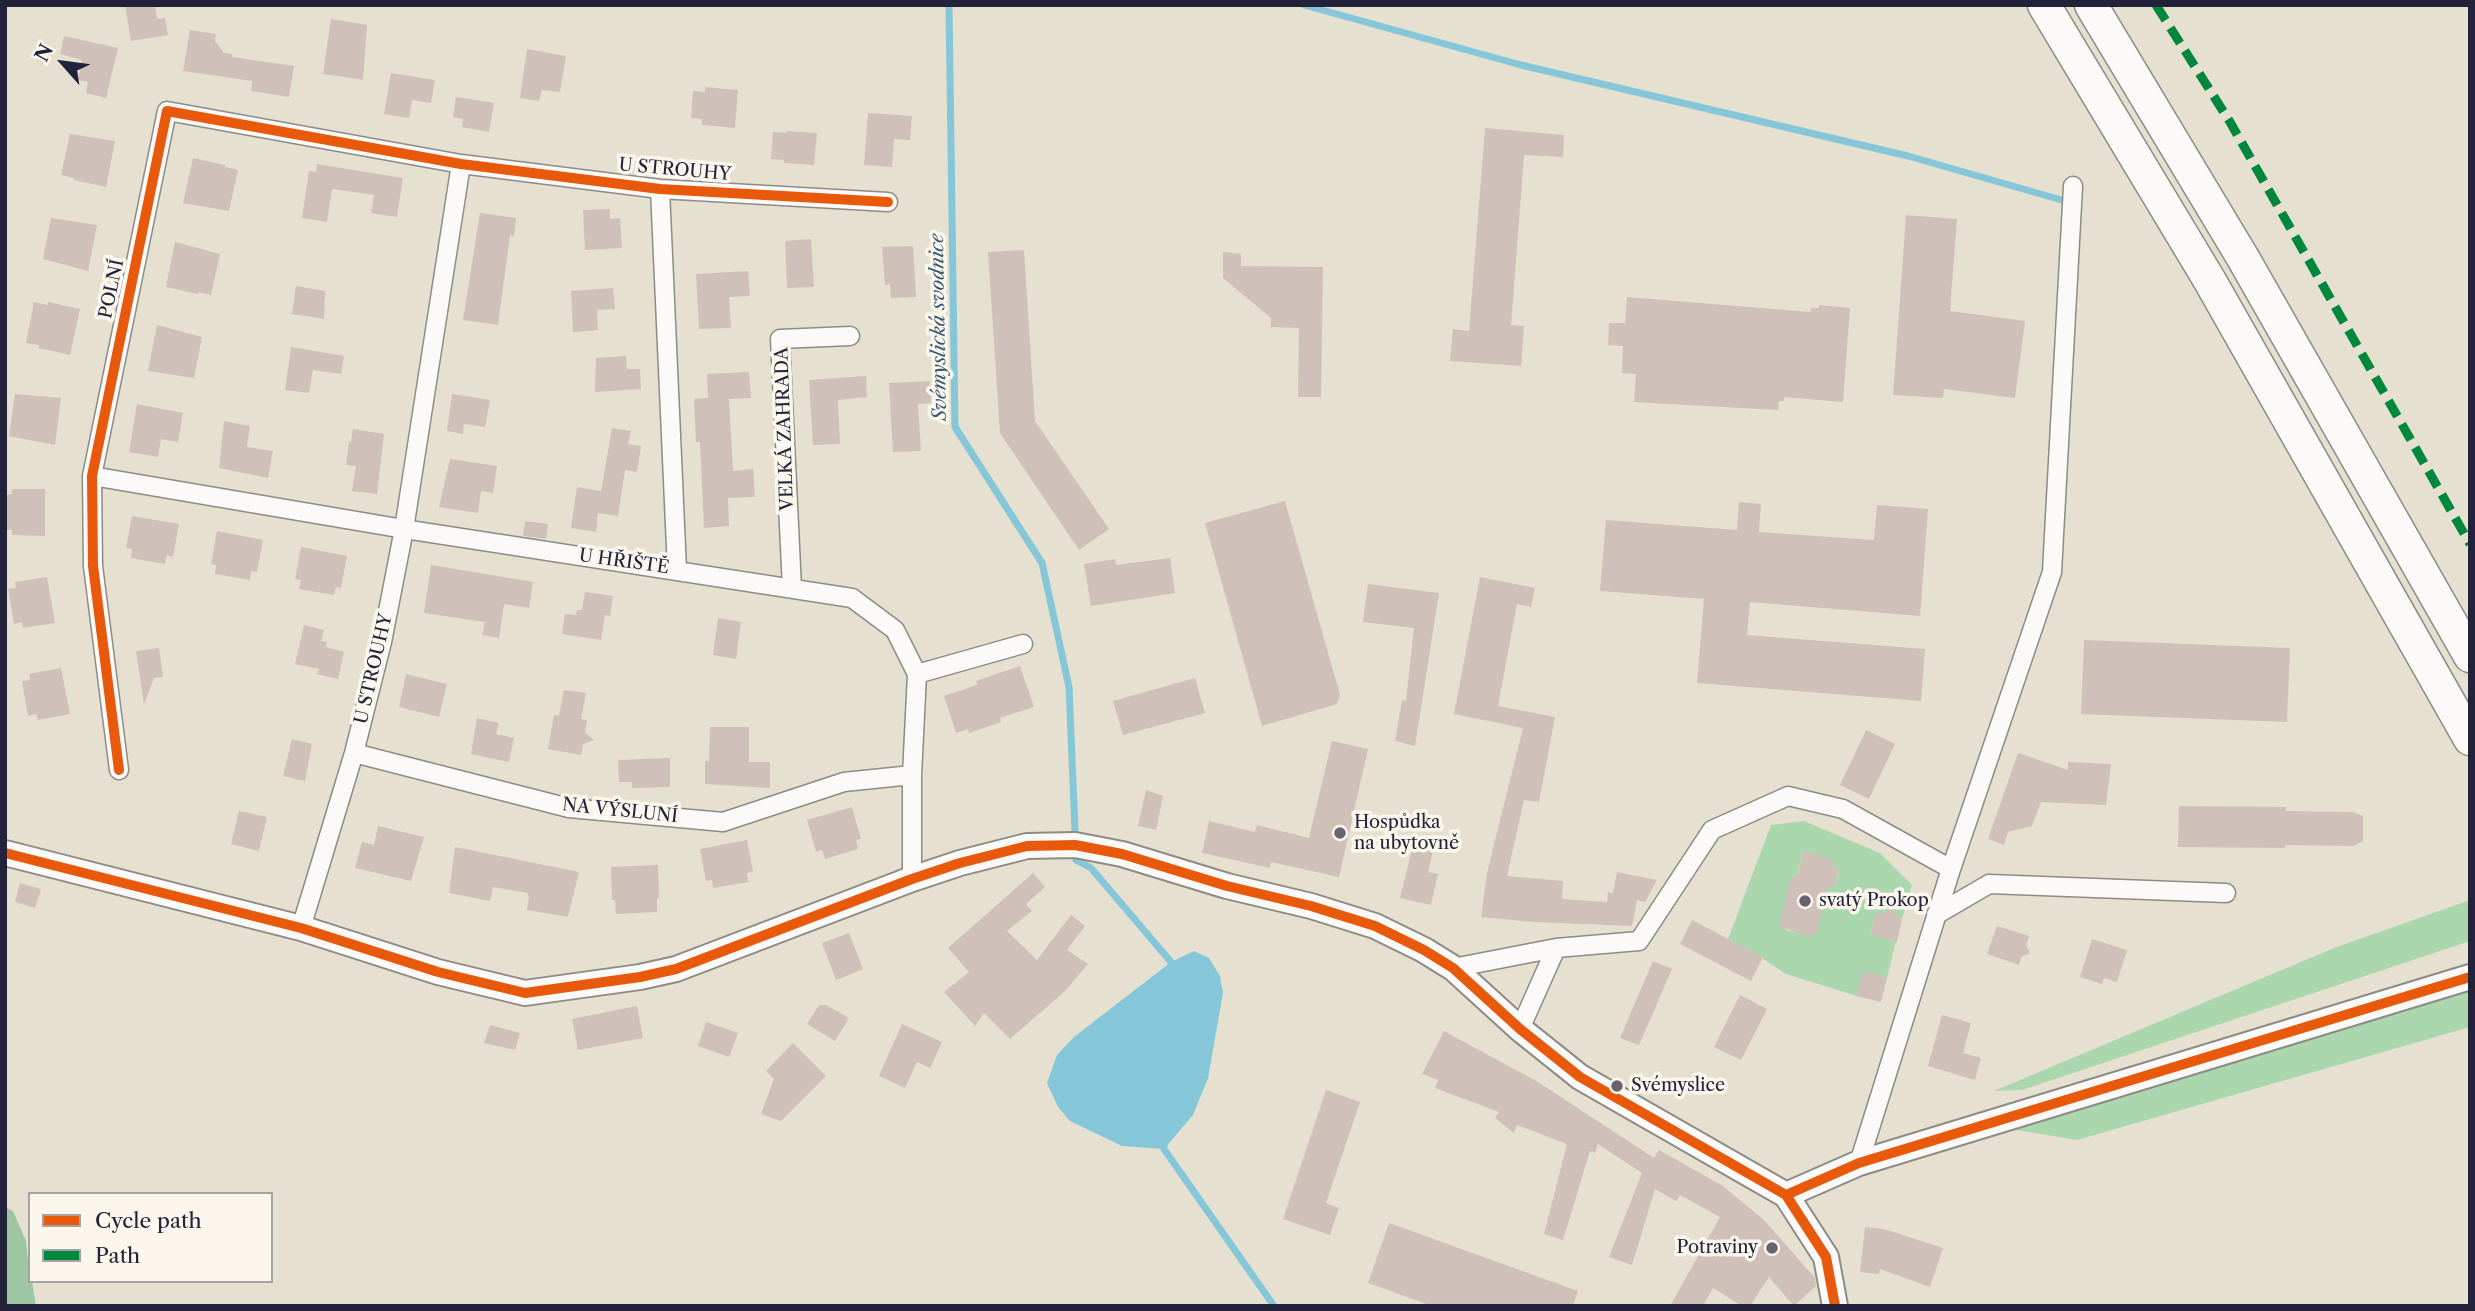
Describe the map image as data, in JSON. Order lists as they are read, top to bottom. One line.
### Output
{"streets":{"street":["U STROUHY","POLNÍ","VELKÁ ZAHRADA","U HŘIŠTĚ","NA VÝSLUNÍ"]},"crossings":[["U STROUHY","POLNÍ"],["U STROUHY","U HŘIŠTĚ"],["U STROUHY","NA VÝSLUNÍ"],["POLNÍ","U HŘIŠTĚ"],["VELKÁ ZAHRADA","U HŘIŠTĚ"],["U HŘIŠTĚ","NA VÝSLUNÍ"]],"water":["Svémyslická svodnice"],"places":["Hospůdka na ubytovně","svatý Prokop","Svémyslice","Potraviny"],"legend":["Cycle path","Path"],"north":"top left"}
